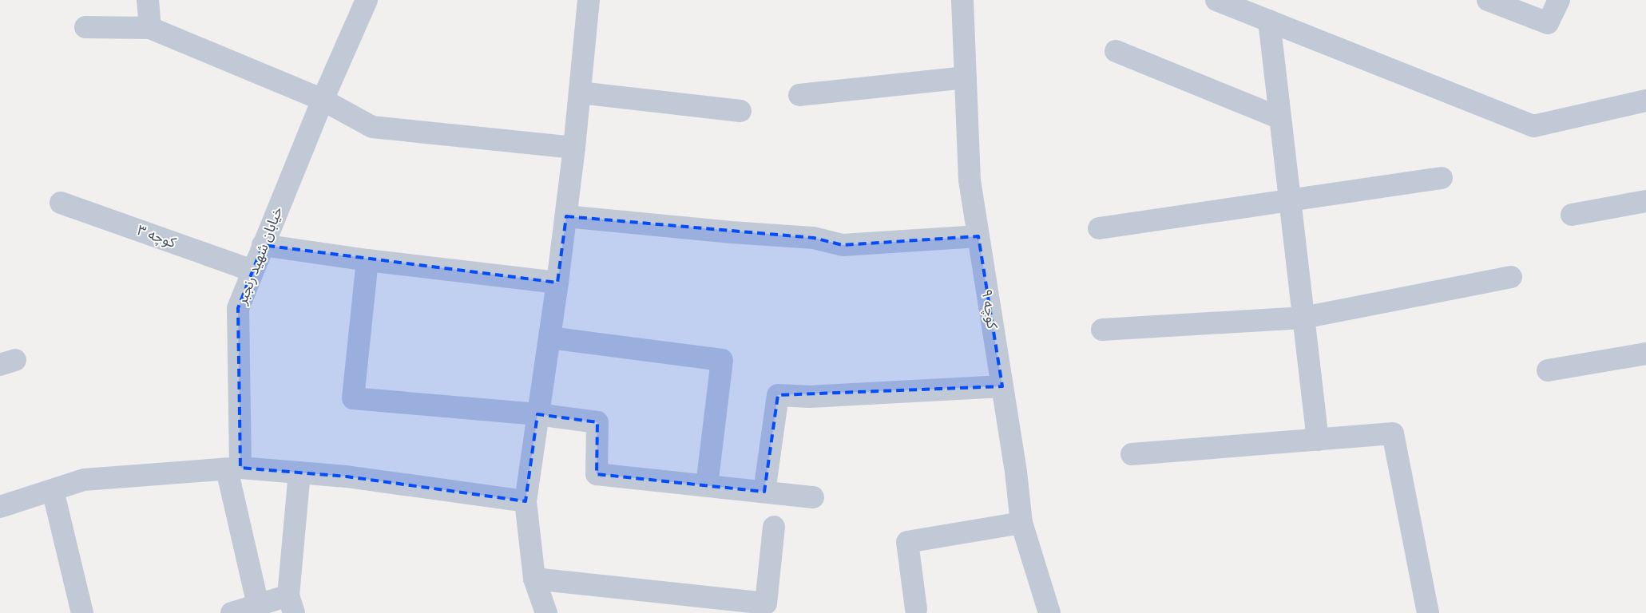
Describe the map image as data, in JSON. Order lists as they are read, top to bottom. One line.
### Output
{"streets":{"street":["کوچه ۳","خیابان شهید رنجبر","کوچه ۹"]},"crossings":[["کوچه ۳","خیابان شهید رنجبر"]]}
